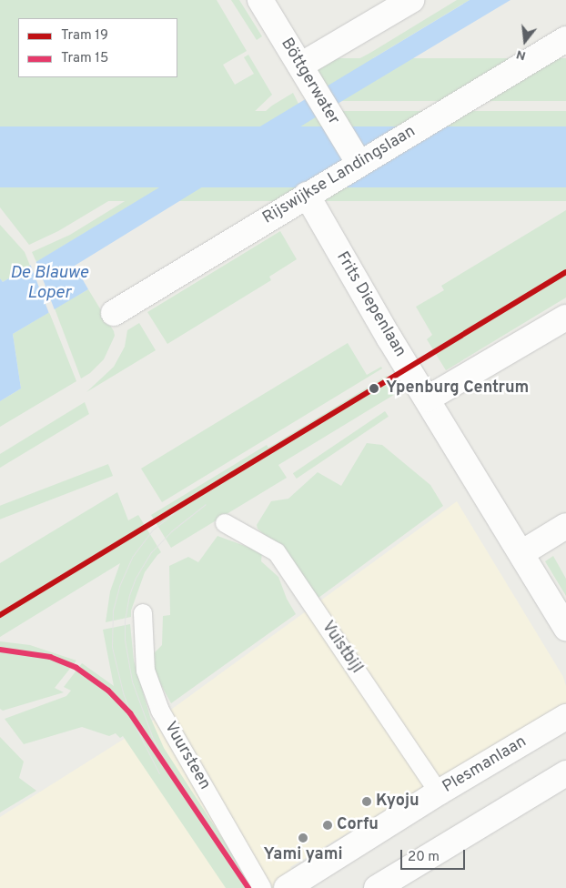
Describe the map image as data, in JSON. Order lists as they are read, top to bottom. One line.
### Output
{"streets":{"street":["Böttgerwater","Rijswijkse Landingslaan","Frits Diepenlaan","Vuistbijl","Vuursteen","Plesmanlaan"]},"crossings":[["Böttgerwater","Rijswijkse Landingslaan"],["Rijswijkse Landingslaan","Frits Diepenlaan"],["Vuistbijl","Plesmanlaan"]],"water":["De Blauwe Loper"],"places":["Ypenburg Centrum","Kyoju","Corfu","Yami yami"],"lines":["tram line 19","tram line 15"],"legend":["Tram 19","Tram 15"],"scale_bar":"20 m","north":"bottom"}
